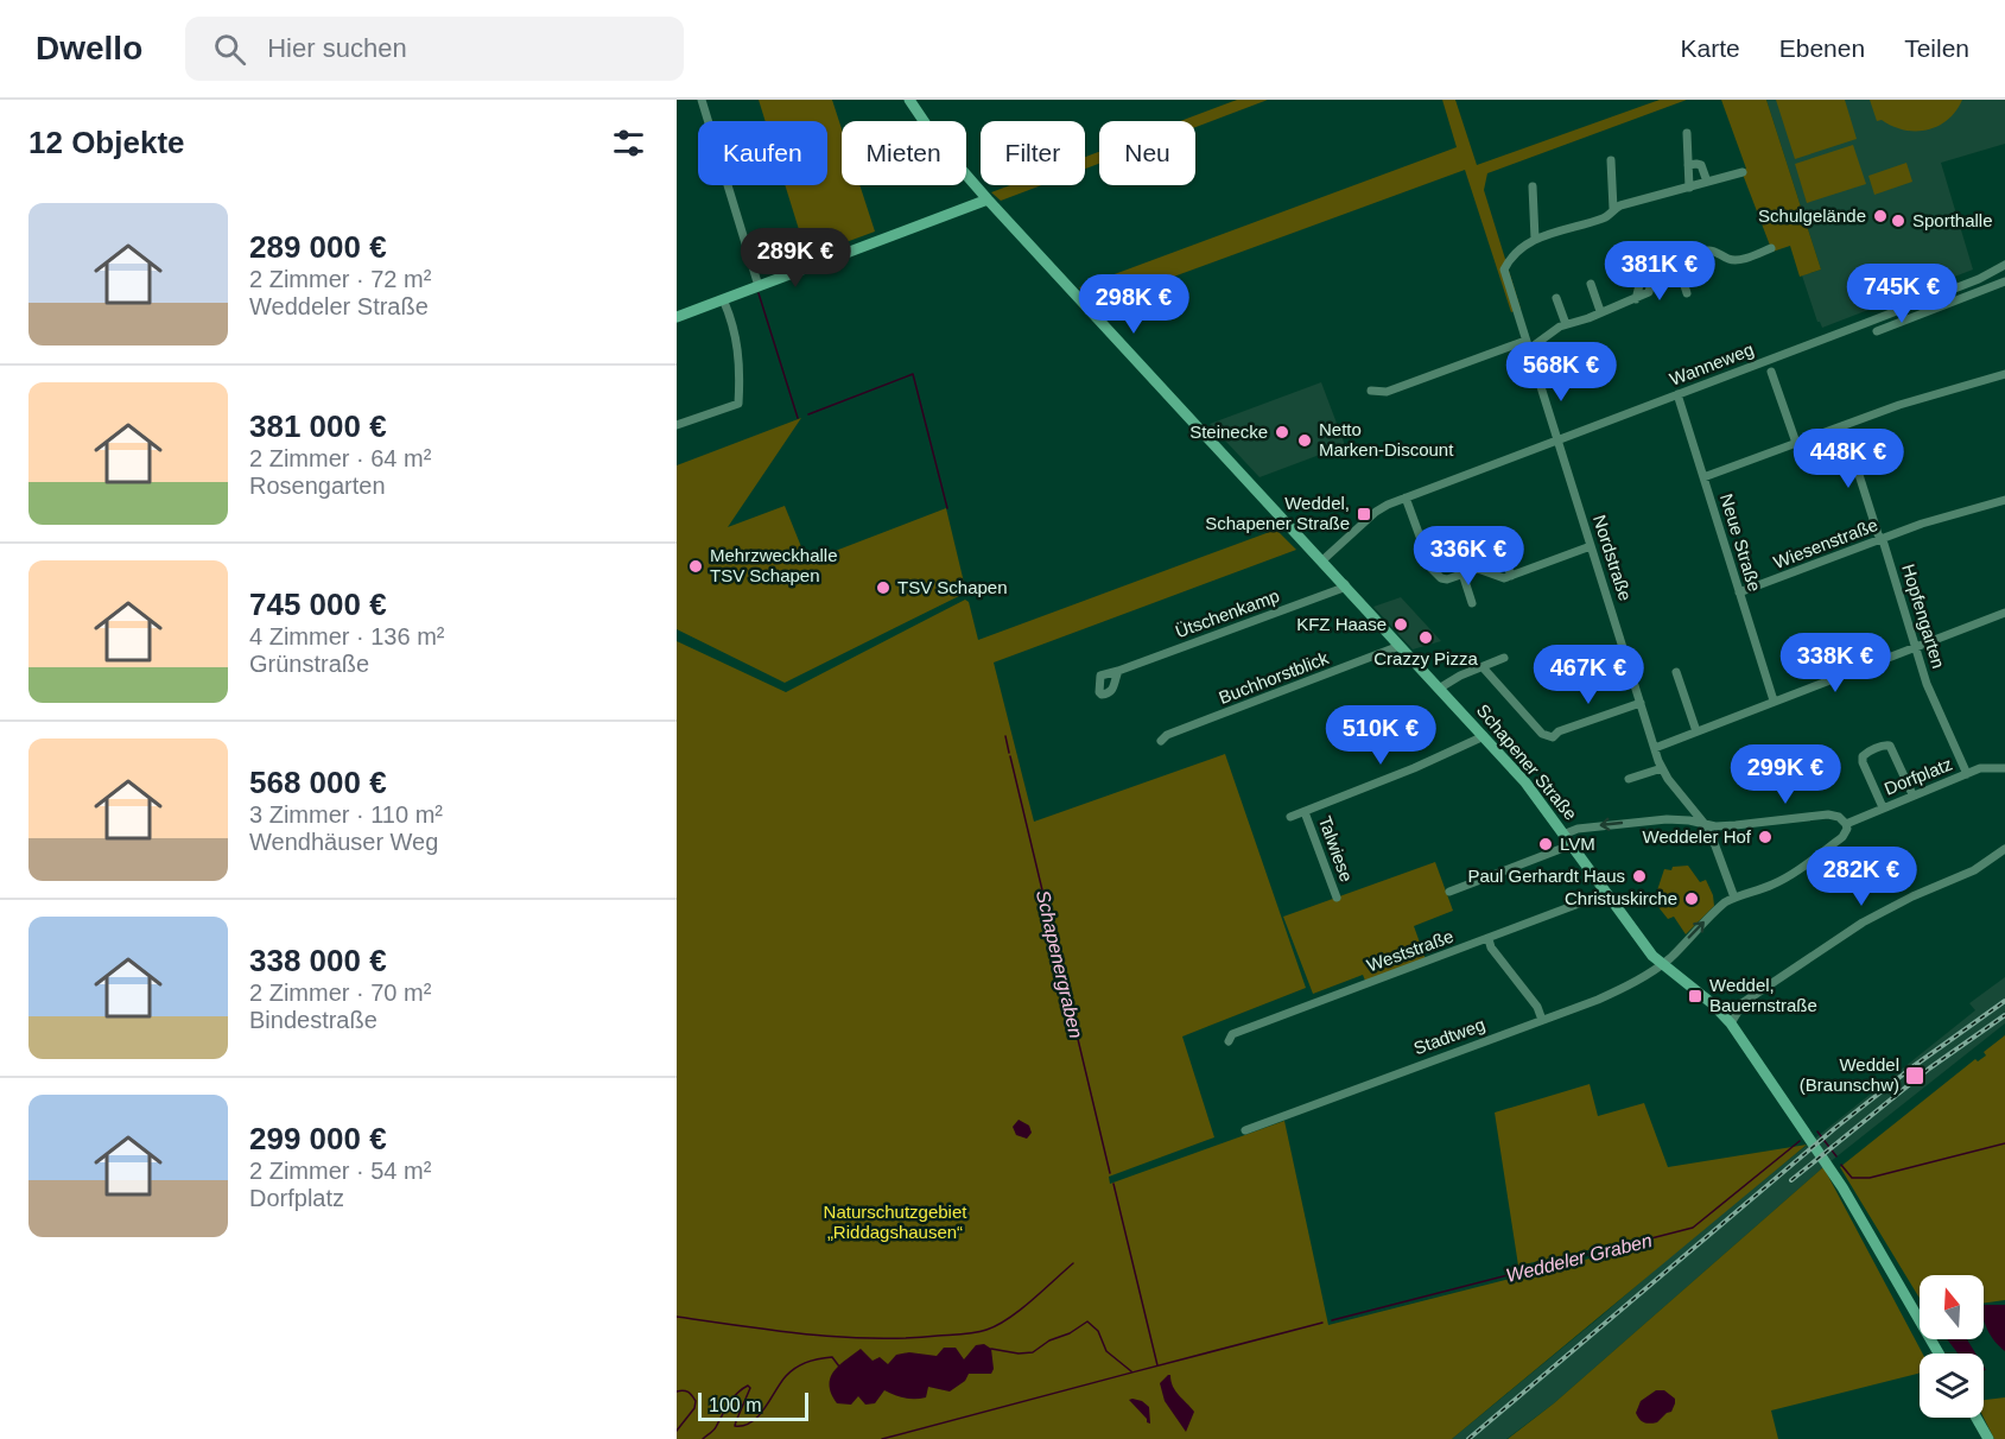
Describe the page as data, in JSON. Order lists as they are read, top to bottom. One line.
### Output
{"streets":{"street":["Wanneweg","Neue Straße","Wiesenstraße","Nordstraße","Ütschenkamp","Hopfengarten","Buchhorstblick","Schapener Straße","Dorfplatz","Talwiese","Weststraße","Stadtweg"]},"crossings":[["Wanneweg","Neue Straße"],["Wanneweg","Nordstraße"],["Wanneweg","Schapener Straße"],["Neue Straße","Wiesenstraße"],["Wiesenstraße","Hopfengarten"],["Nordstraße","Dorfplatz"],["Ütschenkamp","Schapener Straße"],["Hopfengarten","Dorfplatz"],["Buchhorstblick","Schapener Straße"],["Schapener Straße","Dorfplatz"],["Schapener Straße","Talwiese"],["Schapener Straße","Weststraße"],["Schapener Straße","Stadtweg"],["Dorfplatz","Stadtweg"]],"water":["Schapenergraben","Weddeler Graben"],"parks":["Naturschutzgebiet „Riddagshausen“"],"places":{"other":["Schulgelände","Sporthalle","Steinecke","Netto Marken-Discount","Mehrzweckhalle TSV Schapen","TSV Schapen","KFZ Haase","Crazzy Pizza","Weddeler Hof","LVM","Paul Gerhardt Haus","Christuskirche"],"transit":["Weddel, Schapener Straße","Weddel, Bauernstraße","Weddel (Braunschw)"]},"scale_bar":"100 m","north":"top","page":{"header":"Dwello","search":"Hier suchen","nav":["Karte","Ebenen","Teilen"],"heading":"12 Objekte","chip":["Kaufen","Mieten","Filter","Neu"],"list":[{"name":"289 000 €","note":"2 Zimmer · 72 m² · Weddeler Straße"},{"name":"381 000 €","note":"2 Zimmer · 64 m² · Rosengarten"},{"name":"745 000 €","note":"4 Zimmer · 136 m² · Grünstraße"},{"name":"568 000 €","note":"3 Zimmer · 110 m² · Wendhäuser Weg"},{"name":"338 000 €","note":"2 Zimmer · 70 m² · Bindestraße"},{"name":"299 000 €","note":"2 Zimmer · 54 m² · Dorfplatz"}],"price":["289K €","381K €","745K €","298K €","568K €","448K €","336K €","338K €","467K €","510K €","299K €","282K €"],"scale":"100 m"}}
